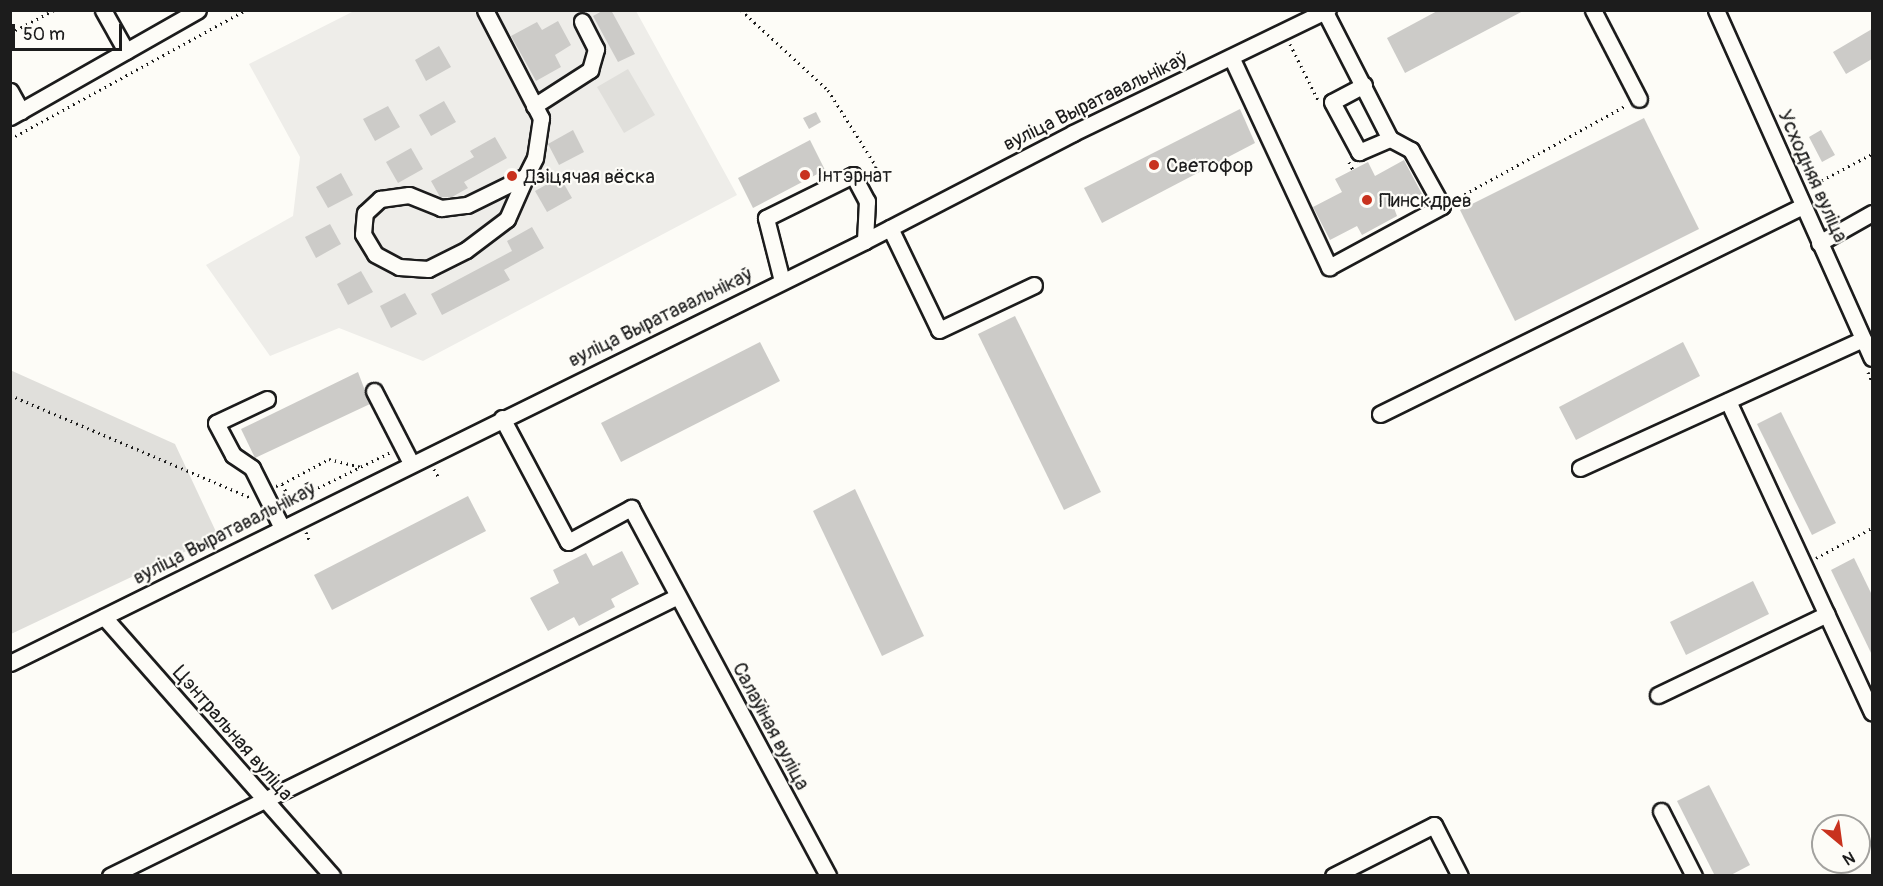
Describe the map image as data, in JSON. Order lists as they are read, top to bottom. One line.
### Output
{"streets":{"street":["вуліца Выратавальнікаў","Усходняя вуліца","Салаўіная вуліца","Цэнтральная вуліца"]},"crossings":[["вуліца Выратавальнікаў","Салаўіная вуліца"],["вуліца Выратавальнікаў","Цэнтральная вуліца"]],"places":["Светофор","Інтэрнат","Дзіцячая вёска","Пинскдрев"],"scale_bar":"50 m","north":"bottom right"}
